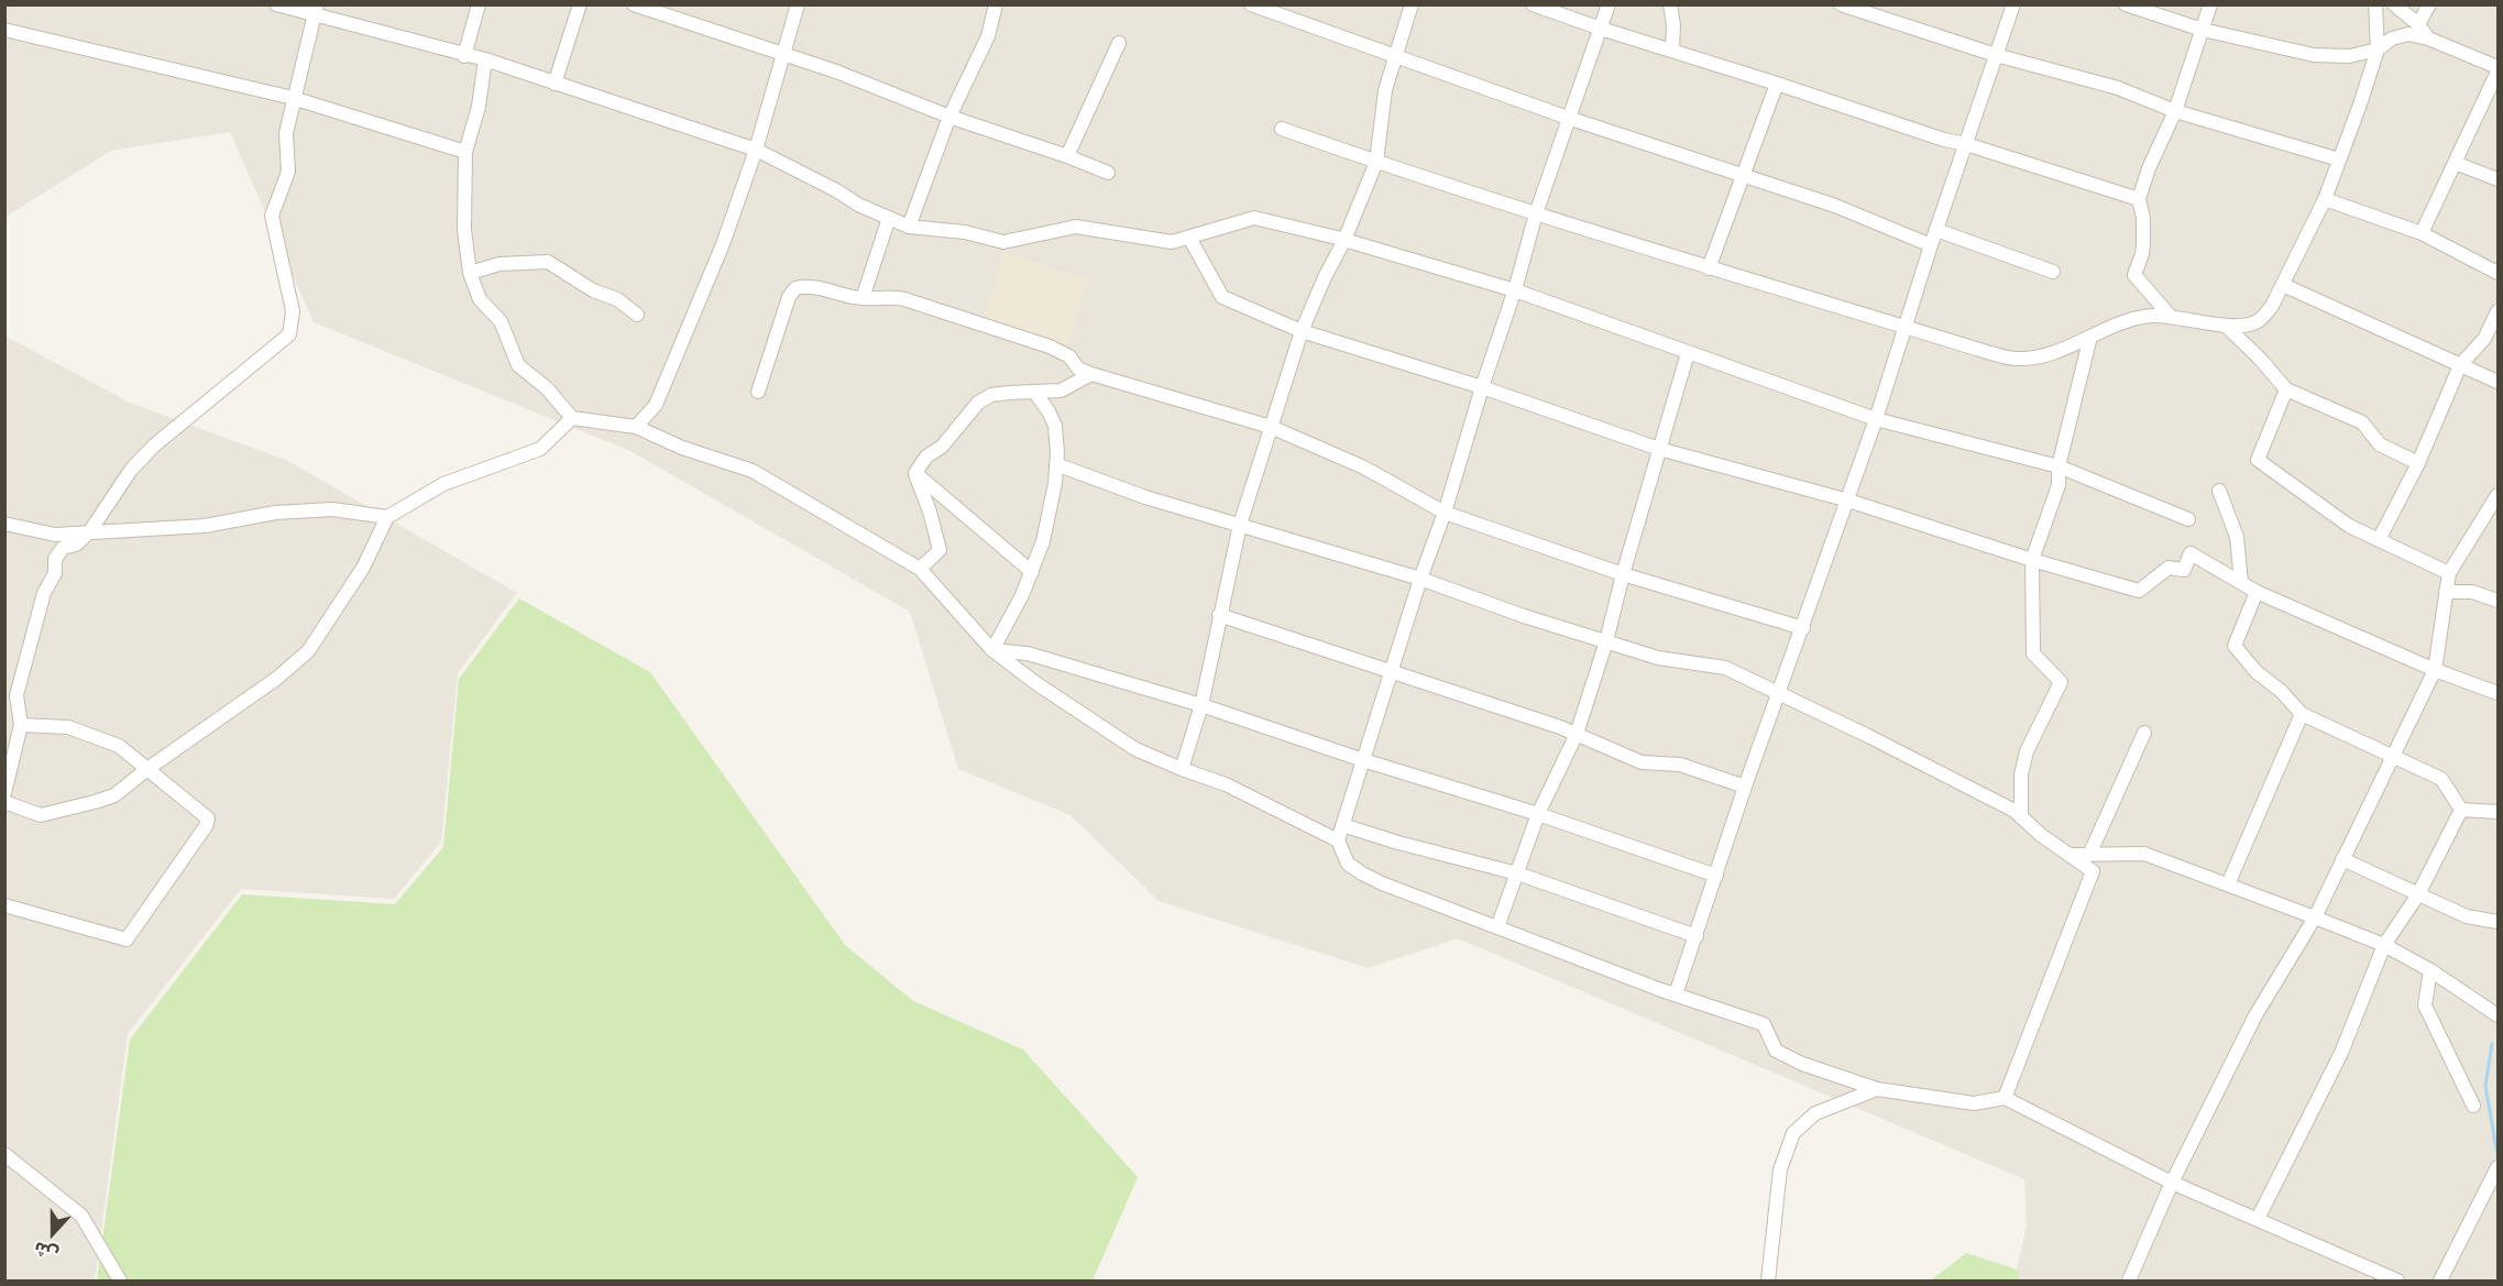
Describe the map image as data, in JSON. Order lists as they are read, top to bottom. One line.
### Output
{"north":"bottom"}
